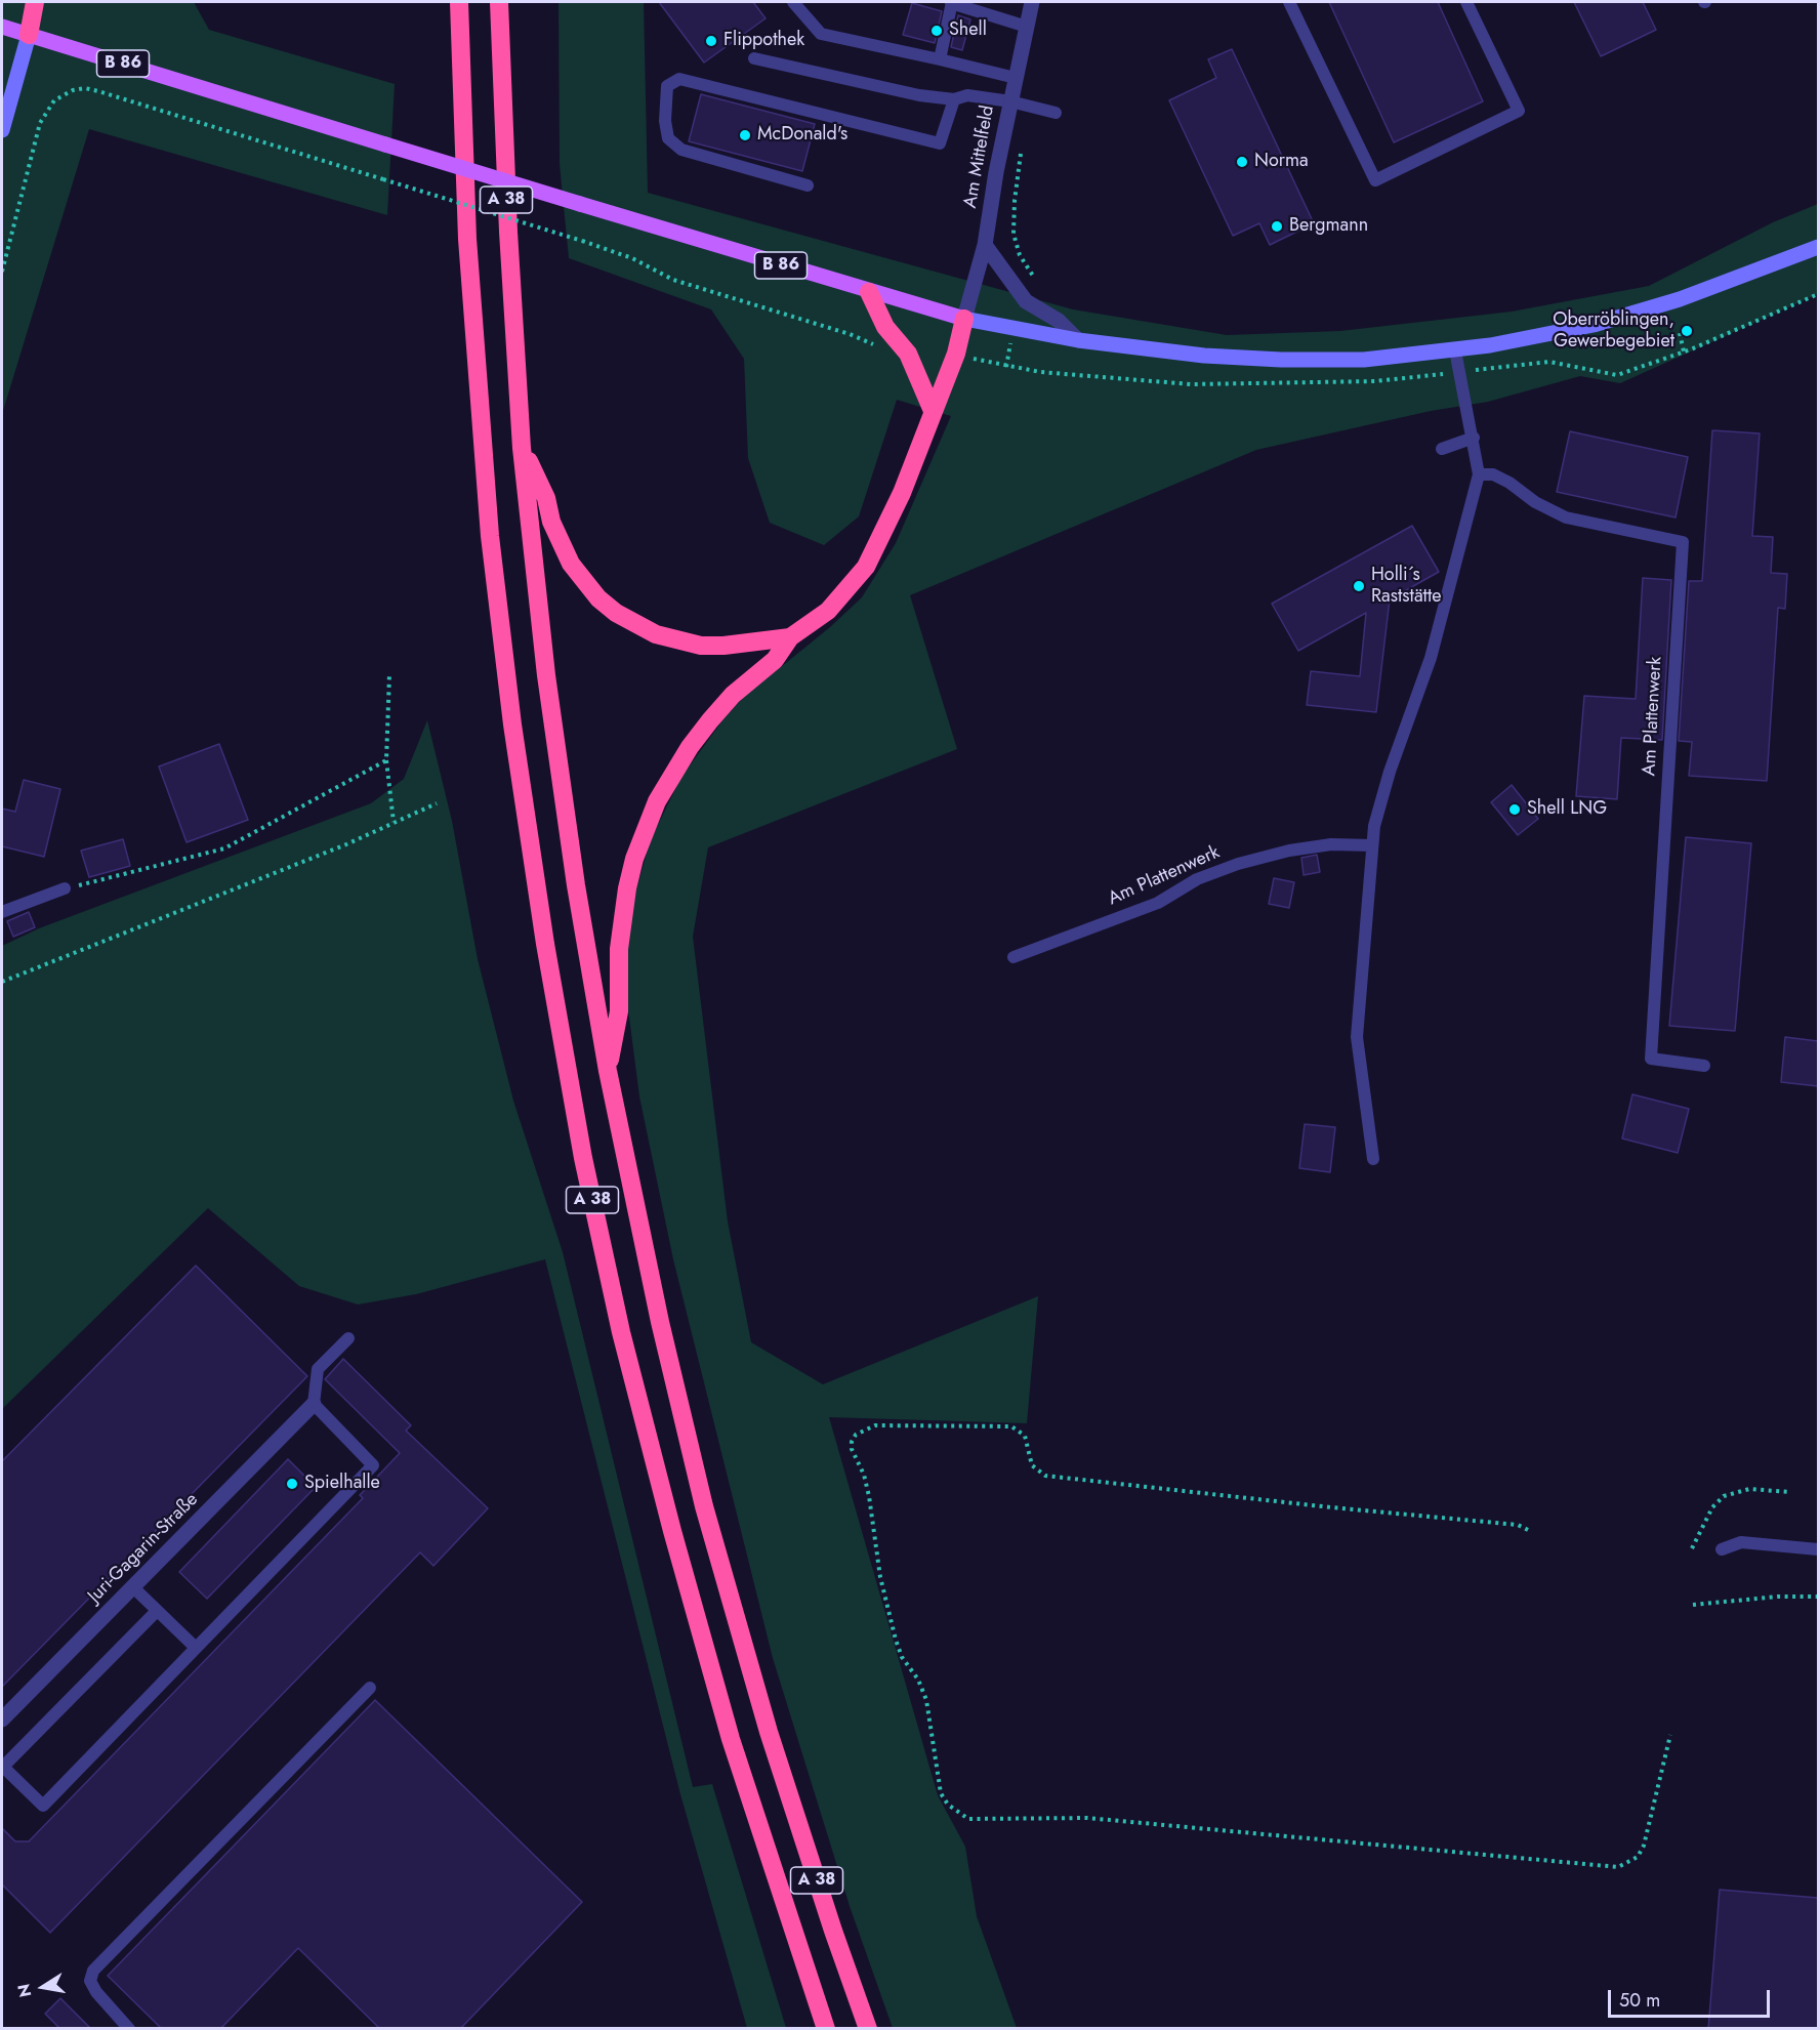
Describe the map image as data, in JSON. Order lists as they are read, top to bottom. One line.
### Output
{"streets":{"highway":["A 38"],"main road":["B 86"],"street":["Am Mittelfeld","Juri-Gagarin-Straße"],"lane":["Am Plattenwerk"]},"crossings":[["B 86","Am Mittelfeld"]],"places":["Shell","Flippothek","McDonald's","Norma","Bergmann","Oberröblingen, Gewerbegebiet","Holli´s Raststätte","Shell LNG","Spielhalle"],"scale_bar":"50 m","north":"left"}
